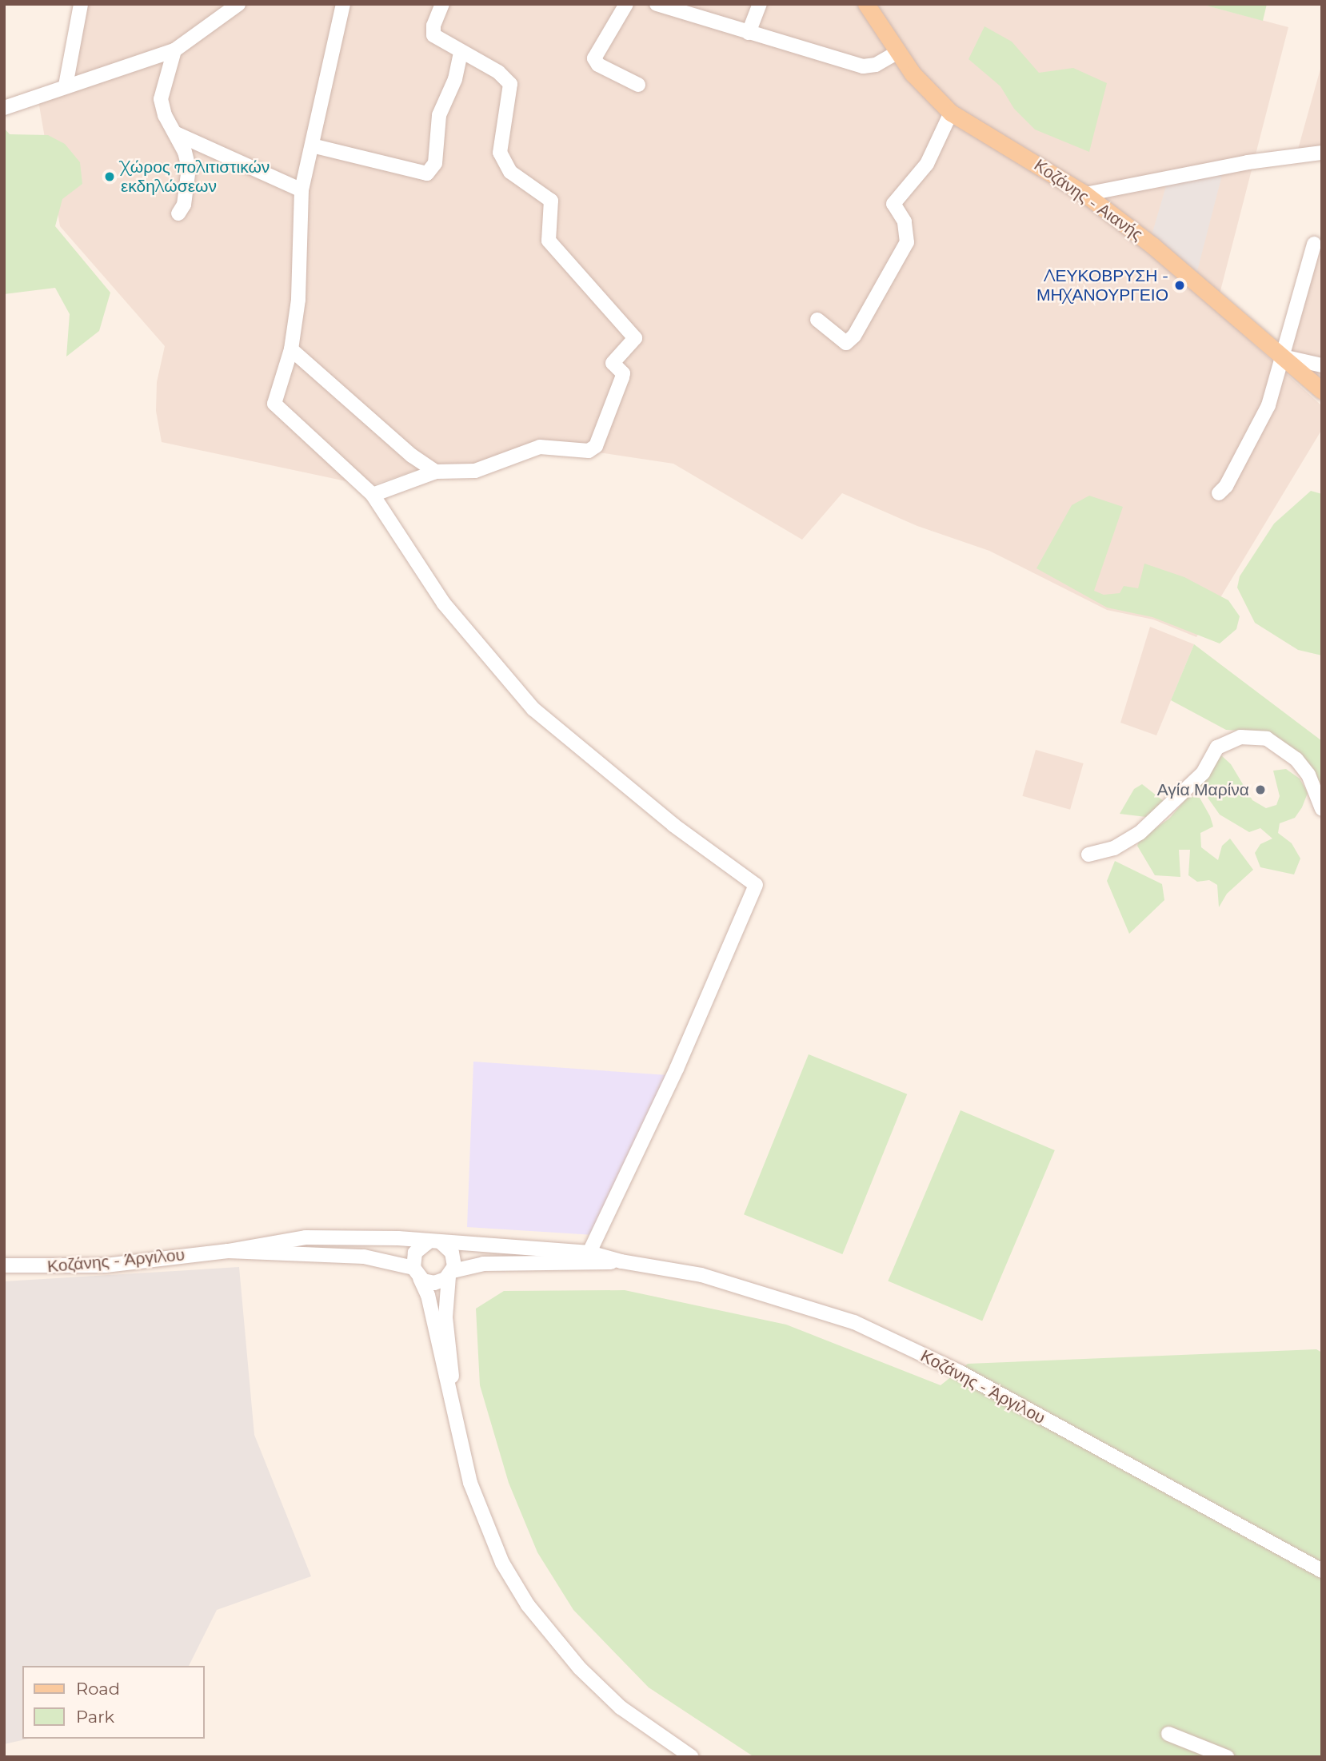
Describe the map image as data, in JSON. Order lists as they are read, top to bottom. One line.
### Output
{"streets":{"main road":["Κοζάνης - Αιανής"],"street":["Κοζάνης - Άργιλου"]},"places":["Χώρος πολιτιστικών εκδηλώσεων","ΛΕΥΚΟΒΡΥΣΗ - ΜΗΧΑΝΟΥΡΓΕΙΟ","Αγία Μαρίνα"],"legend":["Road","Park"]}
